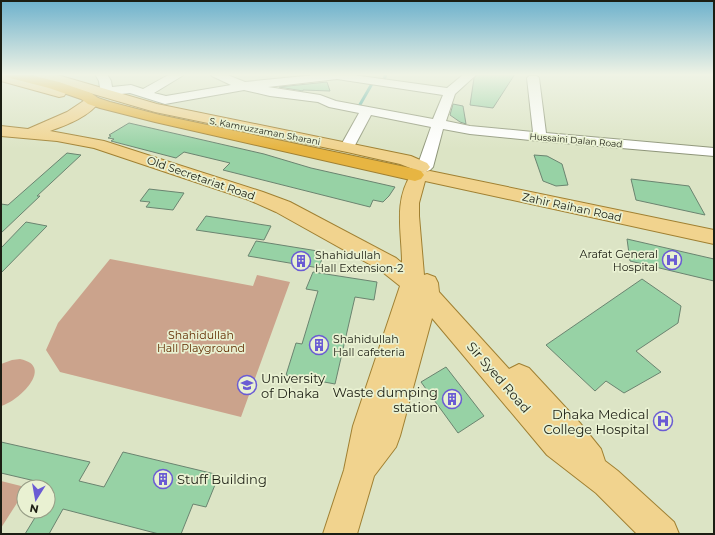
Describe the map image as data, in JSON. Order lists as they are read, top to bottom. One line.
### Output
{"streets":{"main road":["S. Kamruzzaman Sharani","Old Secretariat Road","Zahir Raihan Road","Sir Syed Road"],"street":["Hussaini Dalan Road"]},"crossings":[["S. Kamruzzaman Sharani","Zahir Raihan Road"],["Old Secretariat Road","Sir Syed Road"]],"parks":["Shahidullah Hall Playground"],"places":{"hospital":["Arafat General Hospital","Dhaka Medical College Hospital"],"building":["Shahidullah Hall Extension-2","Shahidullah Hall cafeteria","Waste dumping station","Stuff Building"],"school or university":["University of Dhaka"]},"north":"bottom"}
